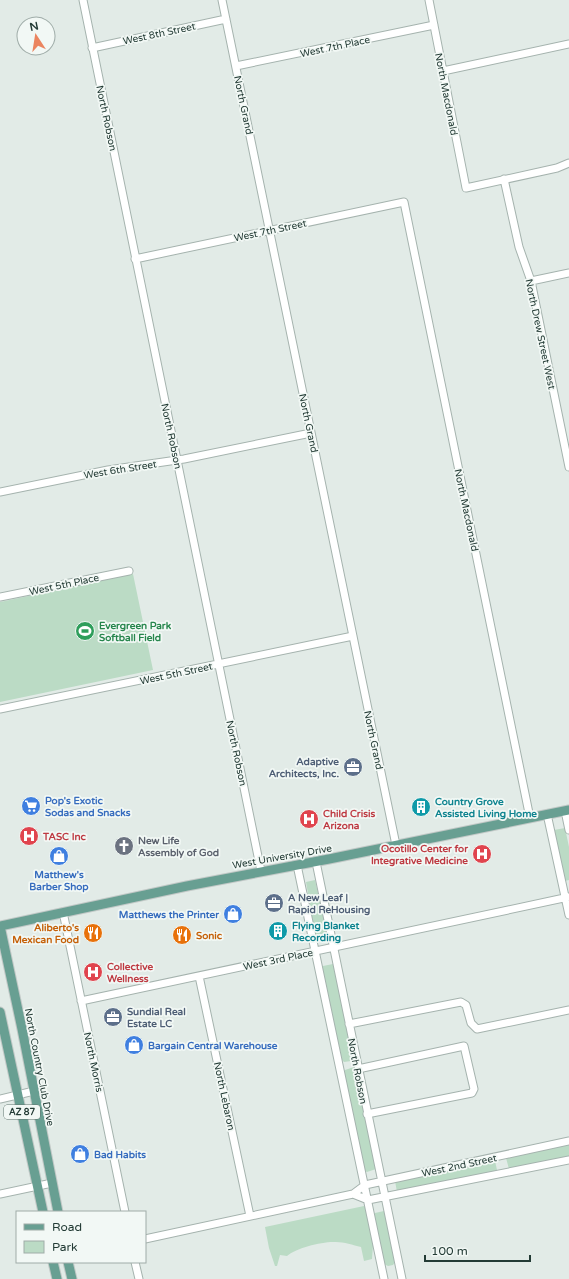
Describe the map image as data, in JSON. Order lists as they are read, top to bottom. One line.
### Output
{"streets":{"main road":["West University Drive","North Country Club Drive","AZ 87"],"street":["West 8th Street","West 7th Place","North Macdonald","North Grand","North Robson","West 7th Street","North Drew Street West","West 6th Street","West 5th Place","West 5th Street","West 3rd Place","North Morris","North Lebaron","West 2nd Street"]},"crossings":[["West 8th Street","North Grand"],["West 8th Street","North Robson"],["West 7th Place","North Macdonald"],["West 7th Place","North Grand"],["North Macdonald","West 7th Street"],["North Macdonald","North Drew Street West"],["North Macdonald","West University Drive"],["North Grand","West 7th Street"],["North Grand","West 6th Street"],["North Grand","West 5th Street"],["North Grand","West University Drive"],["North Robson","West 7th Street"],["North Robson","West 6th Street"],["North Robson","West 5th Street"],["North Robson","West University Drive"],["North Robson","West 3rd Place"],["North Robson","West 2nd Street"],["West University Drive","North Morris"],["West University Drive","North Country Club Drive"],["West 3rd Place","North Morris"],["West 3rd Place","North Lebaron"],["North Lebaron","West 2nd Street"]],"places":{"sports":["Evergreen Park Softball Field"],"office":["Adaptive Architects, Inc.","A New Leaf | Rapid ReHousing","Sundial Real Estate LC"],"supermarket":["Pop's Exotic Sodas and Snacks"],"building":["Country Grove Assisted Living Home","Flying Blanket Recording"],"hospital":["Child Crisis Arizona","TASC Inc","Ocotillo Center for Integrative Medicine","Collective Wellness"],"church":["New Life Assembly of God"],"shop":["Matthew's Barber Shop","Matthews the Printer","Bargain Central Warehouse","Bad Habits"],"restaurant":["Aliberto's Mexican Food","Sonic"]},"legend":["Road","Park"],"scale_bar":"100 m","north":"top"}
